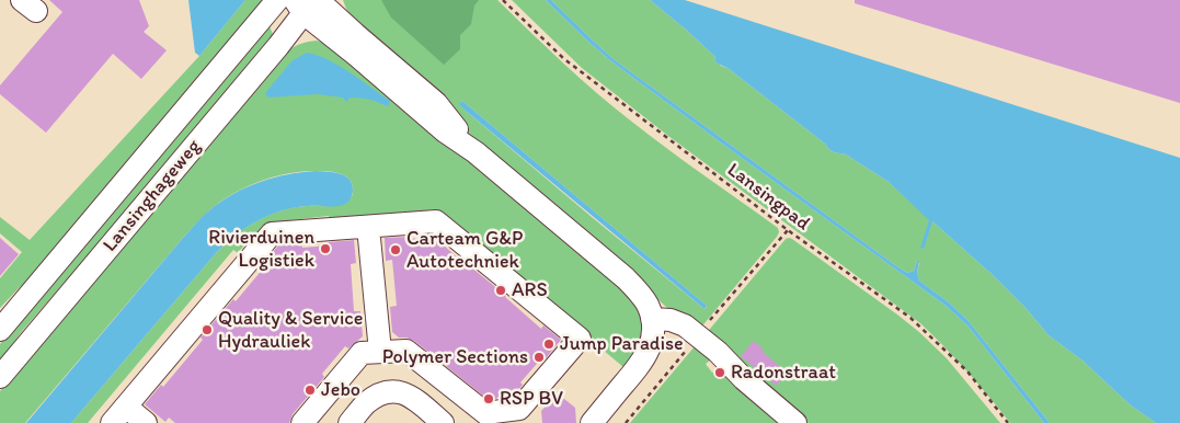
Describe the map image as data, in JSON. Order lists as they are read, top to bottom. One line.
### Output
{"streets":{"street":["Lansinghageweg"],"path":["Lansingpad"]},"places":["Rivierduinen Logistiek","Carteam G&P Autotechniek","ARS","Quality & Service Hydrauliek","Jump Paradise","Polymer Sections","Radonstraat","Jebo","RSP BV"]}
